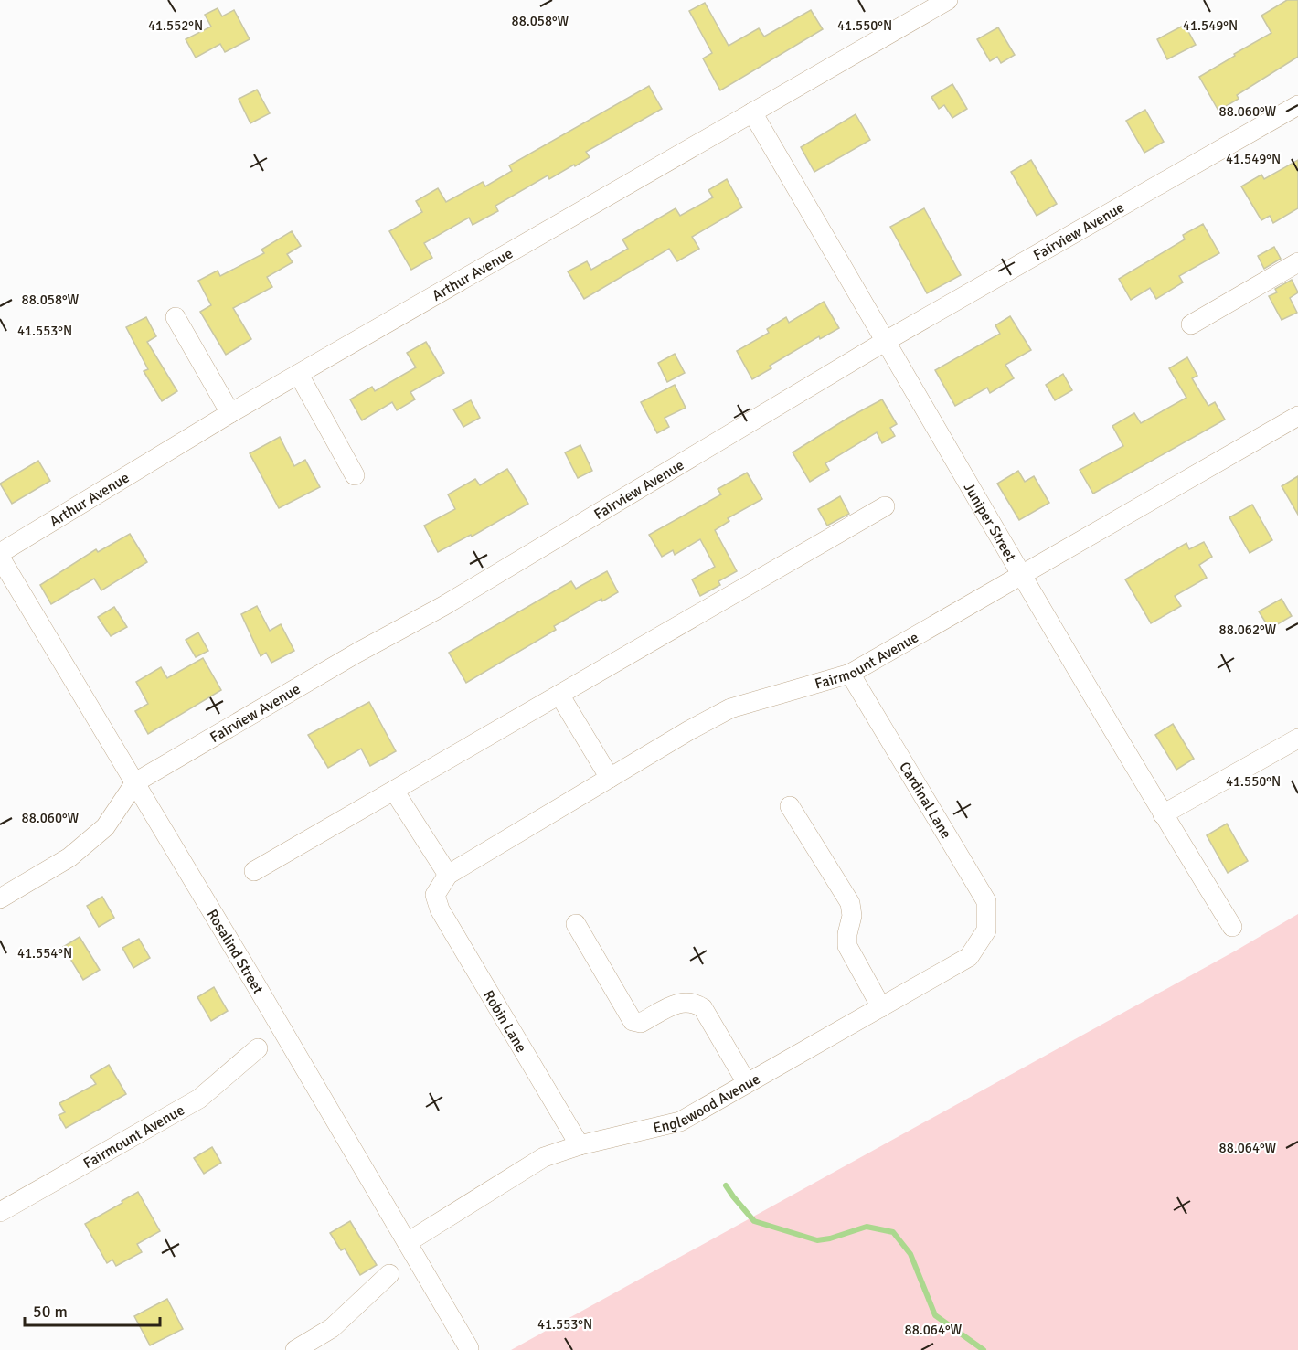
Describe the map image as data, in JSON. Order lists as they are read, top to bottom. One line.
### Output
{"streets":{"street":["Fairview Avenue","Arthur Avenue","Juniper Street","Fairmount Avenue","Cardinal Lane","Rosalind Street","Robin Lane","Englewood Avenue"]},"crossings":[["Fairview Avenue","Juniper Street"],["Fairview Avenue","Rosalind Street"],["Arthur Avenue","Juniper Street"],["Juniper Street","Fairmount Avenue"],["Fairmount Avenue","Cardinal Lane"],["Fairmount Avenue","Robin Lane"],["Cardinal Lane","Englewood Avenue"],["Rosalind Street","Englewood Avenue"],["Robin Lane","Englewood Avenue"]],"scale_bar":"50 m","coordinates":["88.058°W","41.552°N","41.550°N","41.549°N","88.060°W","41.553°N","88.062°W","41.554°N","88.064°W"]}
